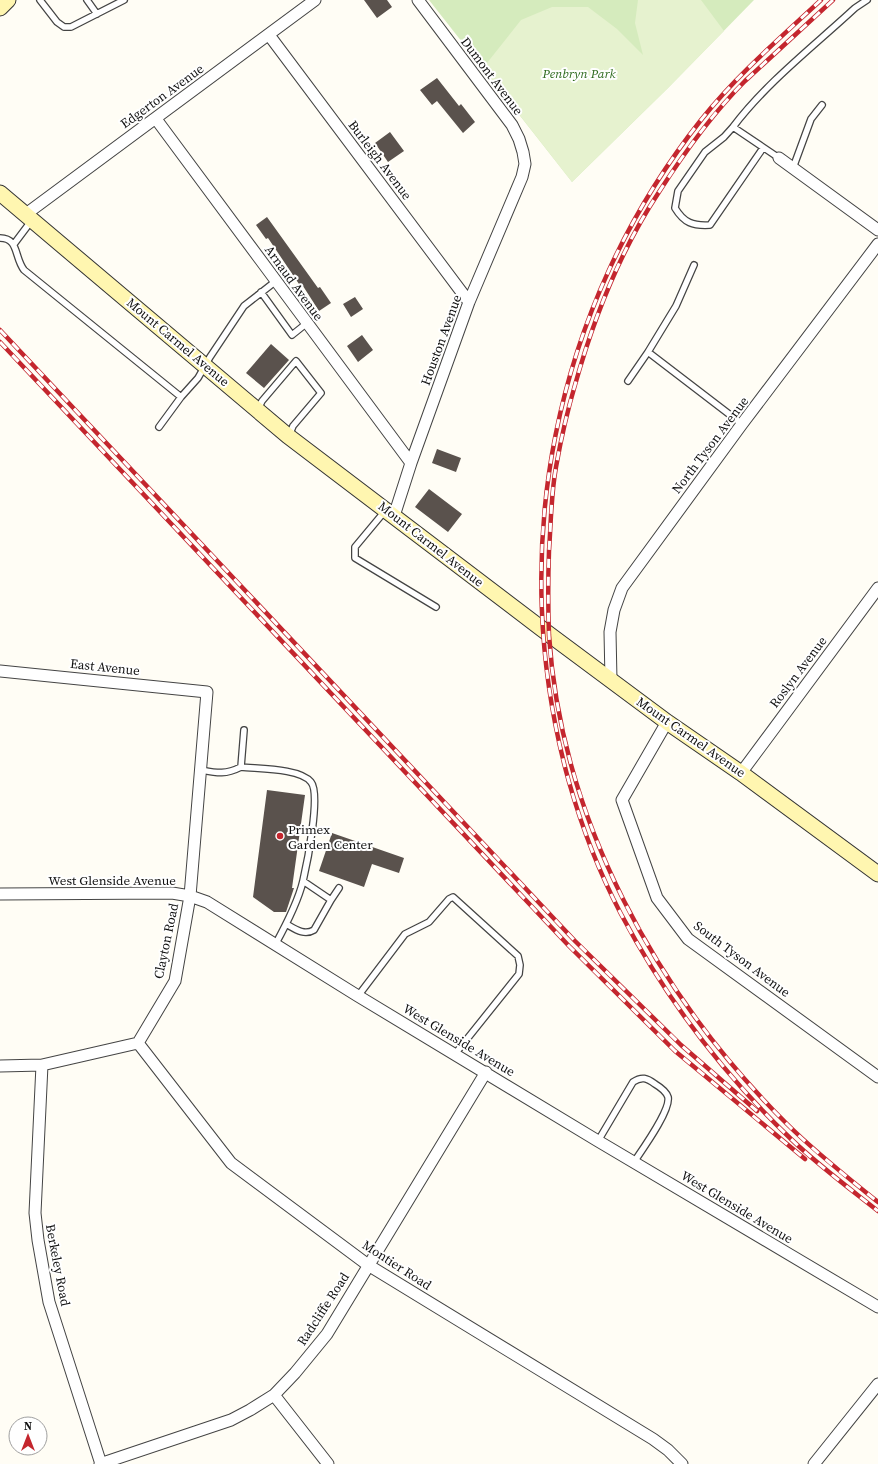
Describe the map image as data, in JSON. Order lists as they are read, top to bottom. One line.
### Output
{"streets":{"street":["Dumont Avenue","Edgerton Avenue","Burleigh Avenue","Arnaud Avenue","Houston Avenue","Mount Carmel Avenue","North Tyson Avenue","East Avenue","Roslyn Avenue","West Glenside Avenue","Clayton Road","South Tyson Avenue","Berkeley Road","Montier Road","Radcliffe Road"]},"crossings":[["Dumont Avenue","Houston Avenue"],["Edgerton Avenue","Burleigh Avenue"],["Edgerton Avenue","Arnaud Avenue"],["Edgerton Avenue","Mount Carmel Avenue"],["Burleigh Avenue","Houston Avenue"],["Arnaud Avenue","Houston Avenue"],["Houston Avenue","Mount Carmel Avenue"],["Mount Carmel Avenue","North Tyson Avenue"],["Mount Carmel Avenue","Roslyn Avenue"],["Mount Carmel Avenue","South Tyson Avenue"],["East Avenue","Clayton Road"],["West Glenside Avenue","Clayton Road"],["West Glenside Avenue","Radcliffe Road"],["Clayton Road","Montier Road"],["Berkeley Road","Radcliffe Road"],["Montier Road","Radcliffe Road"]],"parks":["Penbryn Park"],"places":["Primex Garden Center"],"north":"top"}
